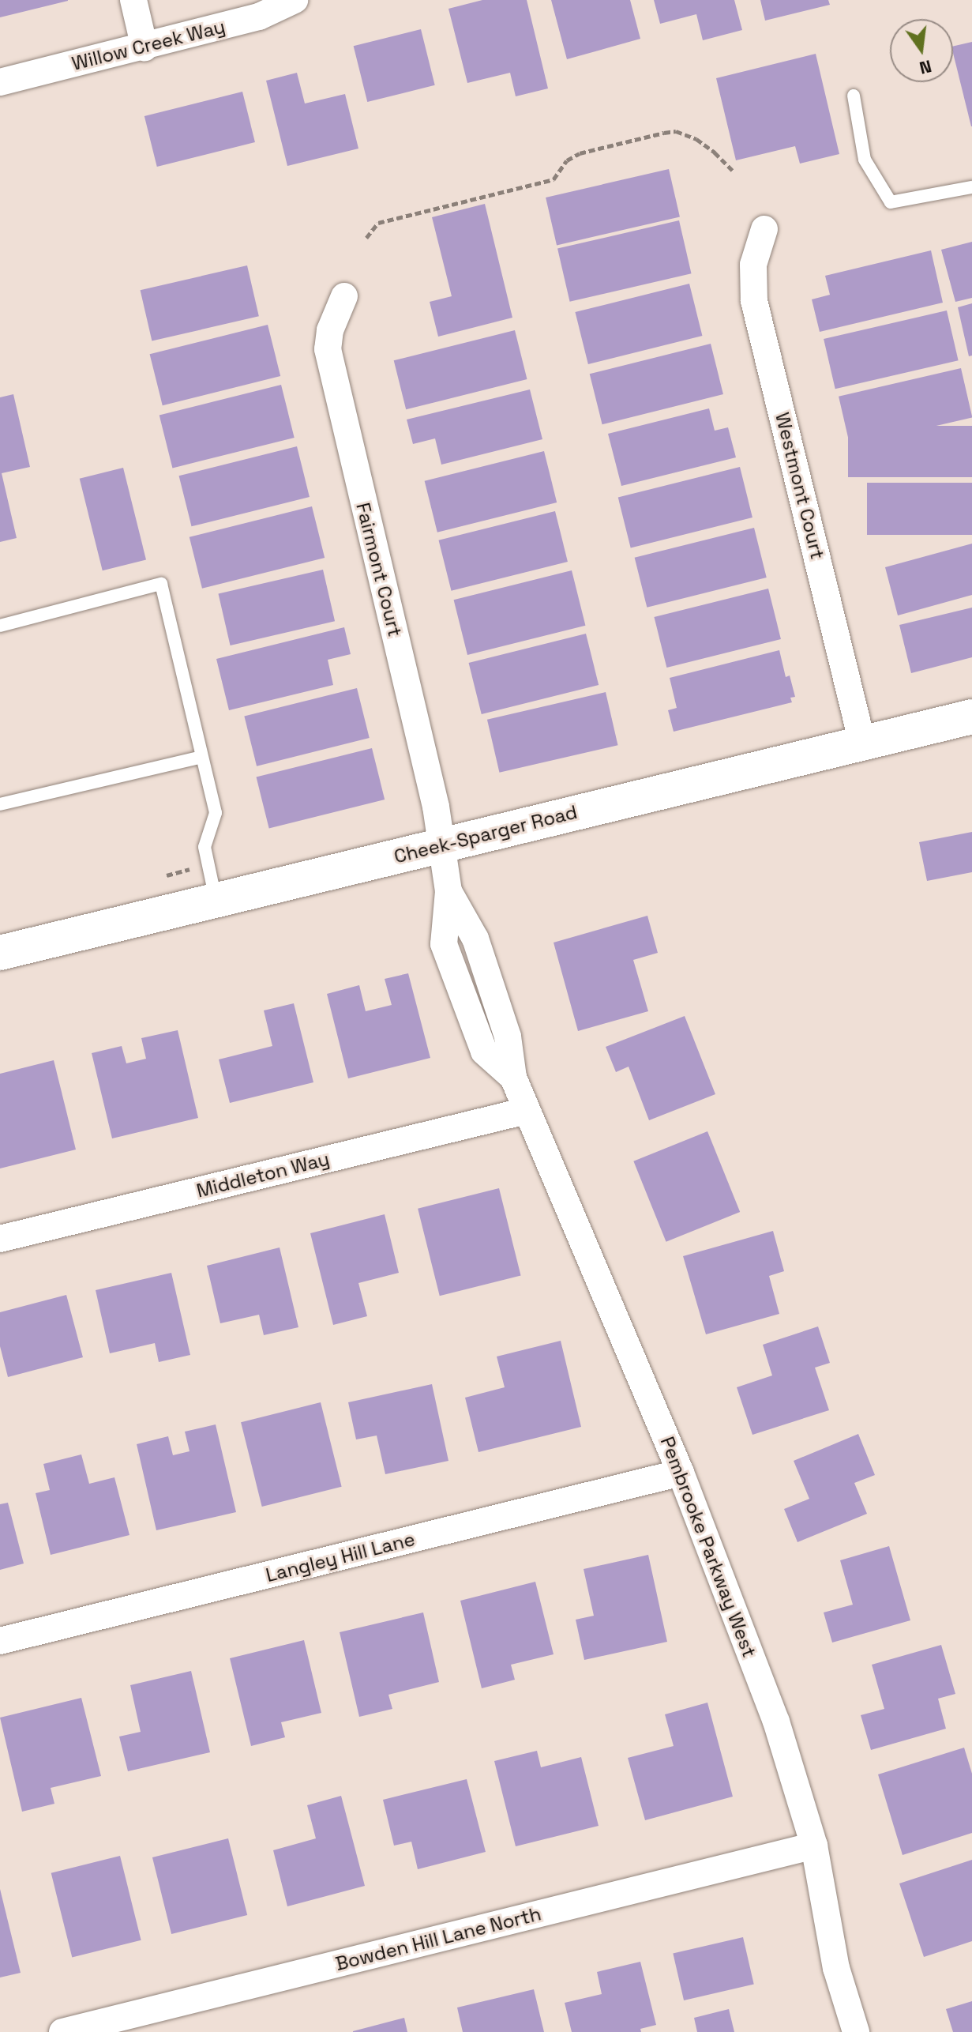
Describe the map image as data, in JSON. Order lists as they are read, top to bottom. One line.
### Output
{"streets":{"main road":["Cheek-Sparger Road"],"street":["Willow Creek Way","Westmont Court","Fairmont Court","Middleton Way","Pembrooke Parkway West","Langley Hill Lane","Bowden Hill Lane North"]},"crossings":[["Westmont Court","Cheek-Sparger Road"],["Fairmont Court","Cheek-Sparger Road"],["Fairmont Court","Pembrooke Parkway West"],["Cheek-Sparger Road","Pembrooke Parkway West"],["Middleton Way","Pembrooke Parkway West"],["Pembrooke Parkway West","Langley Hill Lane"],["Pembrooke Parkway West","Bowden Hill Lane North"]],"north":"bottom"}
